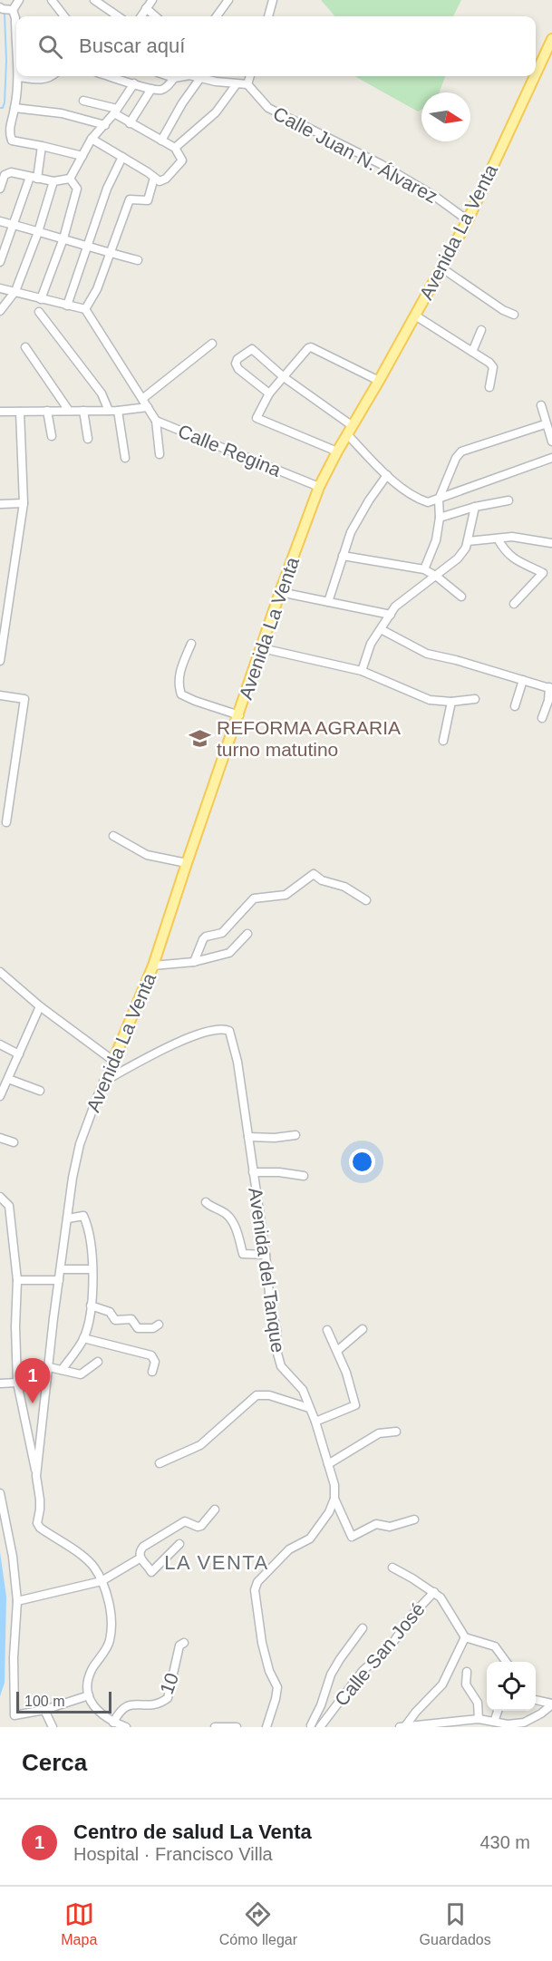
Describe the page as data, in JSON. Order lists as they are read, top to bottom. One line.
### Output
{"streets":{"main road":["Avenida La Venta"],"street":["Calle Juan N. Álvarez","Calle Regina","Avenida del Tanque","Calle San José","10"]},"crossings":[["Calle Juan N. Álvarez","Avenida La Venta"],["Avenida La Venta","Calle Regina"],["Avenida La Venta","Avenida del Tanque"]],"districts":["LA VENTA"],"places":{"school or university":["REFORMA AGRARIA turno matutino"]},"scale_bar":"100 m","north":"right","page":{"search":"Buscar aquí","pins":"1","scale":"100 m","heading":"Cerca","list":[{"mark":"1","name":"Centro de salud La Venta","note":"Hospital · Francisco Villa","value":"430 m"}],"nav":["Mapa","Cómo llegar","Guardados"]}}
